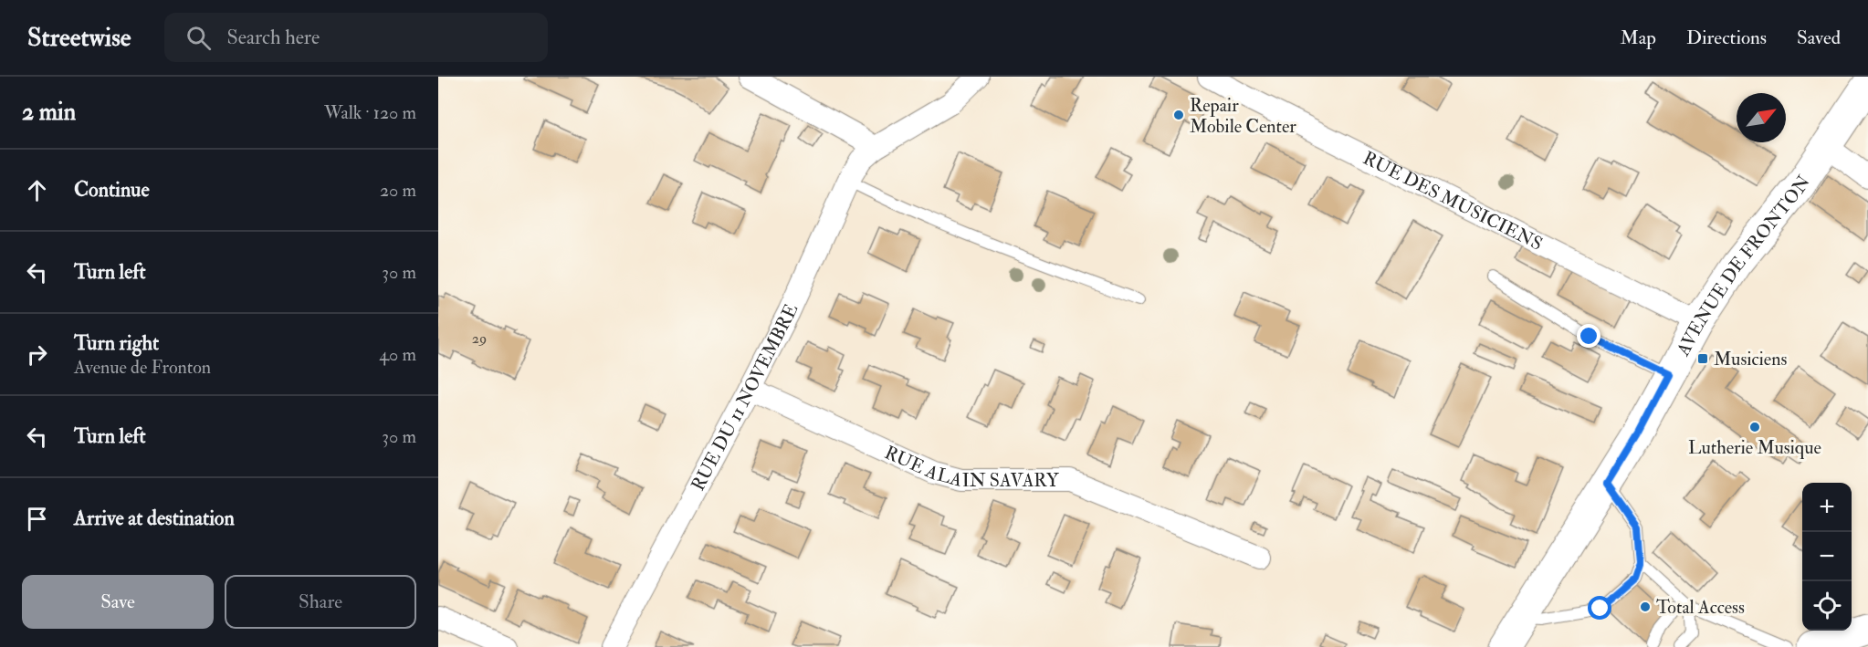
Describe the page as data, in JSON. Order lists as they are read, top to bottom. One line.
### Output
{"streets":{"main road":["AVENUE DE FRONTON"],"street":["RUE DES MUSICIENS","RUE DU 11 NOVEMBRE","RUE ALAIN SAVARY"]},"crossings":[["RUE DES MUSICIENS","AVENUE DE FRONTON"],["RUE DU 11 NOVEMBRE","RUE ALAIN SAVARY"]],"places":{"other":["Repair Mobile Center","Lutherie Musique","Total Access"],"transit":["Musiciens"]},"house_numbers":["29"],"north":"top right","page":{"header":"Streetwise","search":"Search here","nav":["Map","Directions","Saved"],"heading":["2 min","Walk · 120 m"],"list":[["Continue","20 m"],["Turn left","30 m"],["Turn right","Avenue de Fronton","40 m"],["Turn left","30 m"],"Arrive at destination"],"map_buttons":["+","−"],"buttons":["Save","Share"]}}
